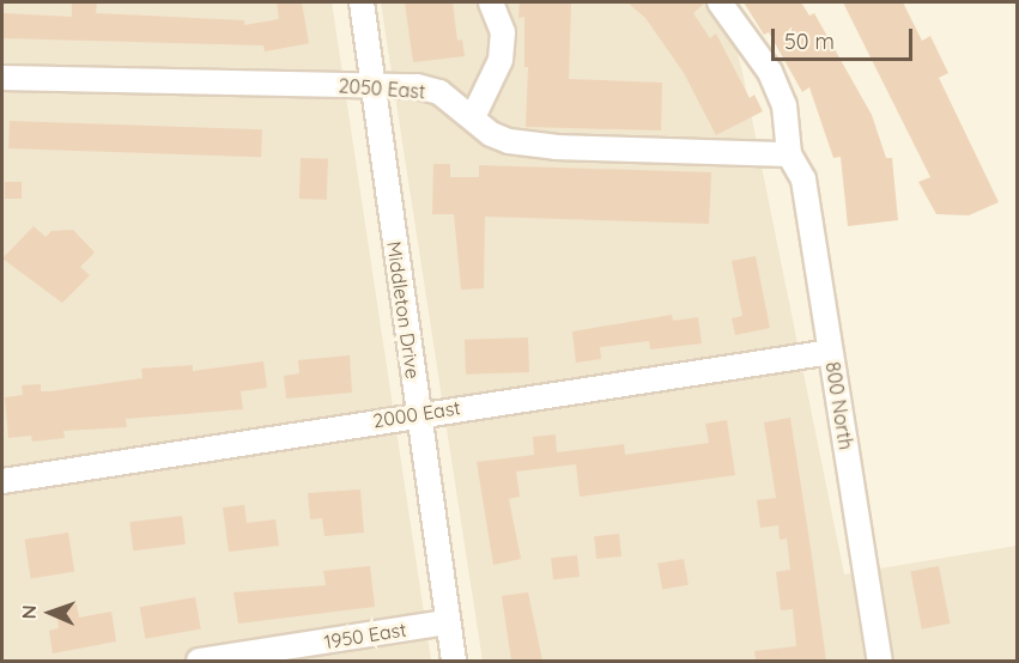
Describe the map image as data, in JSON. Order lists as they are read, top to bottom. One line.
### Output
{"streets":{"street":["2050 East","Middleton Drive","800 North","2000 East","1950 East"]},"crossings":[["2050 East","Middleton Drive"],["2050 East","800 North"],["Middleton Drive","2000 East"],["Middleton Drive","1950 East"],["800 North","2000 East"]],"scale_bar":"50 m","north":"left"}
